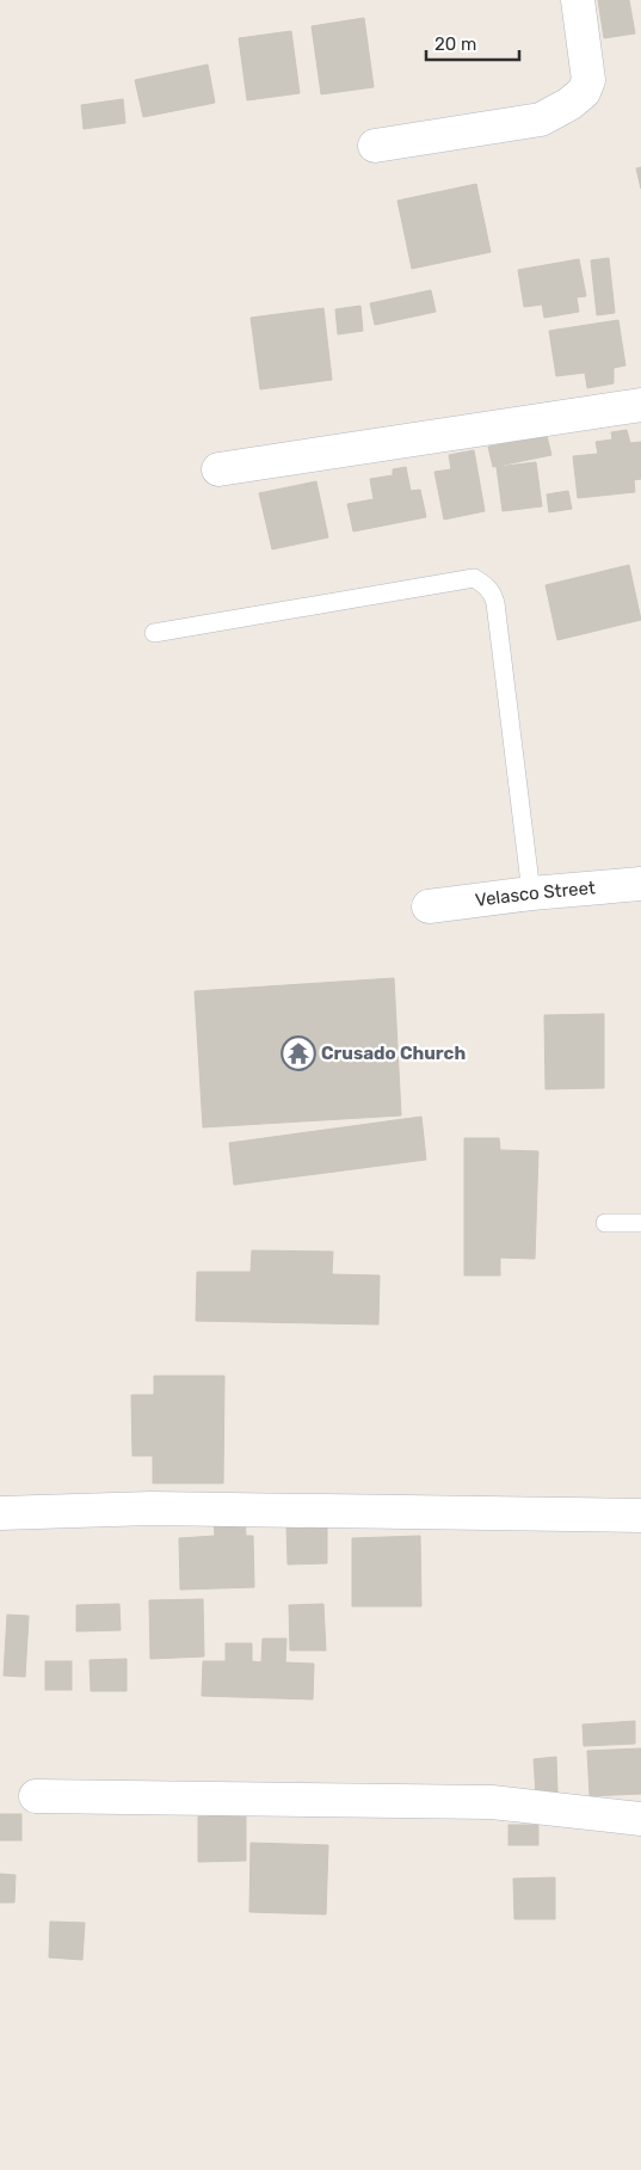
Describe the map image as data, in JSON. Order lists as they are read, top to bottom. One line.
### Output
{"streets":{"street":["Velasco Street"]},"places":{"temple":["Crusado Church"]},"scale_bar":"20 m"}
